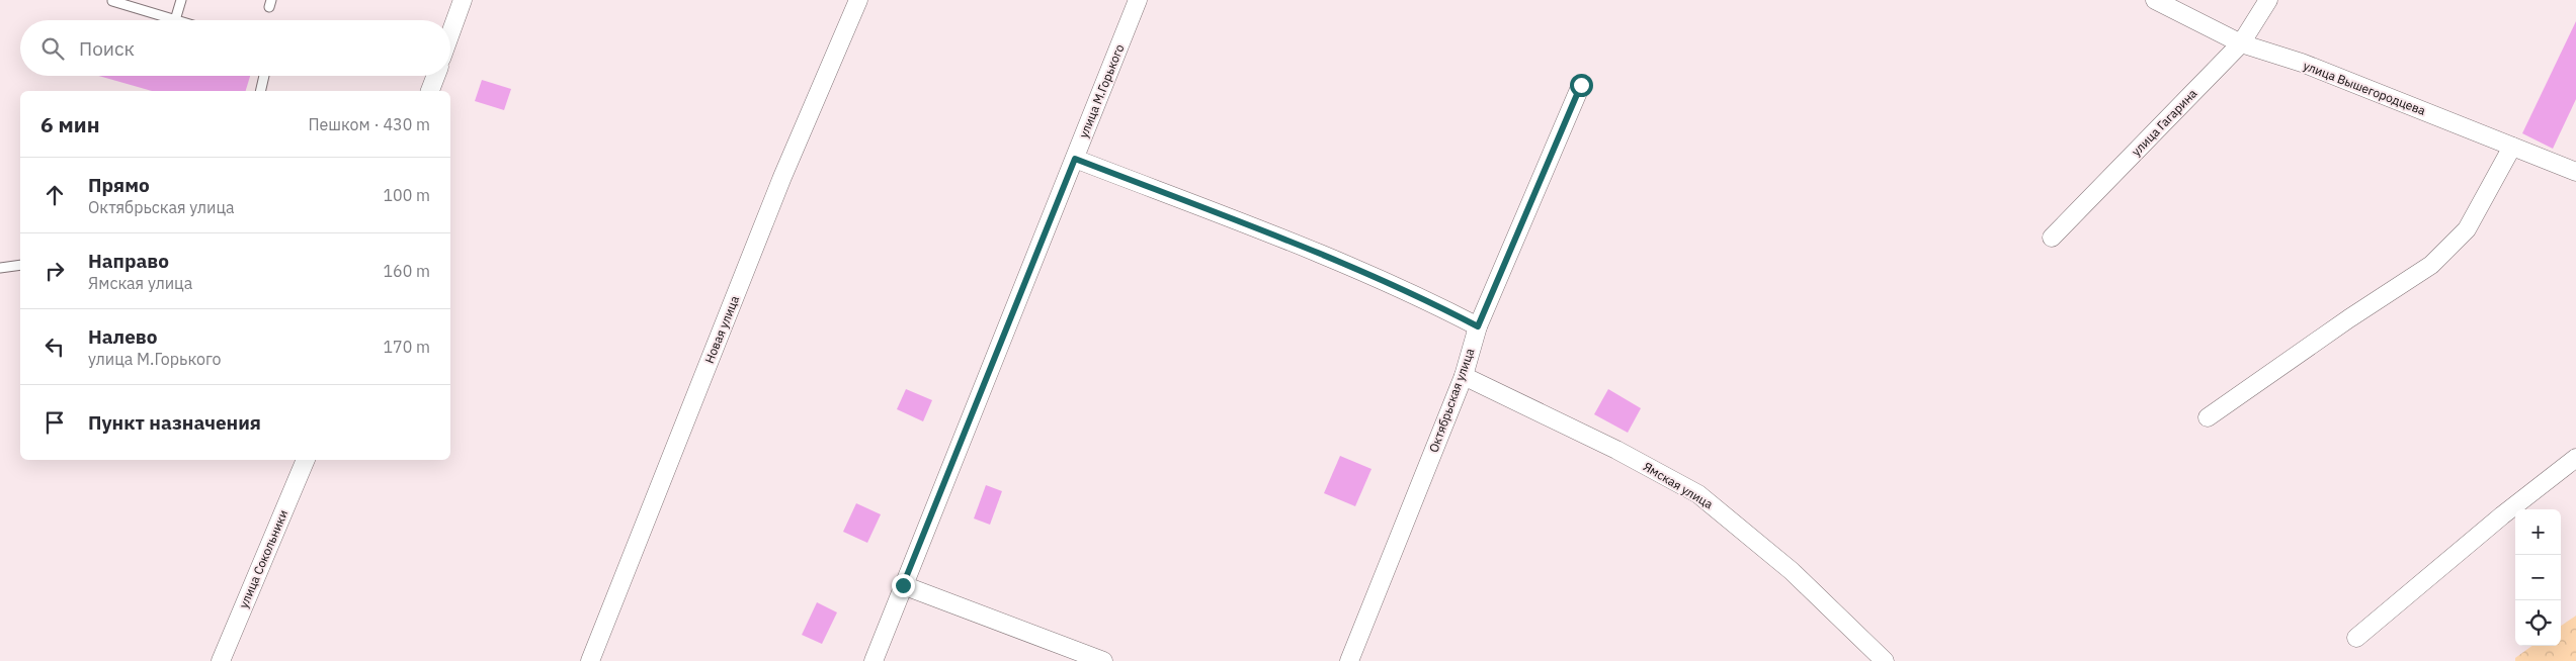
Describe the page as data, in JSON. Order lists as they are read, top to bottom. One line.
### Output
{"streets":{"street":["улица Вышегородцева","улица М.Горького","улица Гагарина","Новая улица","Октябрьская улица","Ямская улица","улица Сокольники"]},"crossings":[["улица Вышегородцева","улица Гагарина"],["Октябрьская улица","Ямская улица"]],"page":{"search":"Поиск","heading":["6 мин","Пешком · 430 m"],"list":[["Прямо","Октябрьская улица","100 m"],["Направо","Ямская улица","160 m"],["Налево","улица М.Горького","170 m"],"Пункт назначения"],"map_buttons":["+","−"]}}
